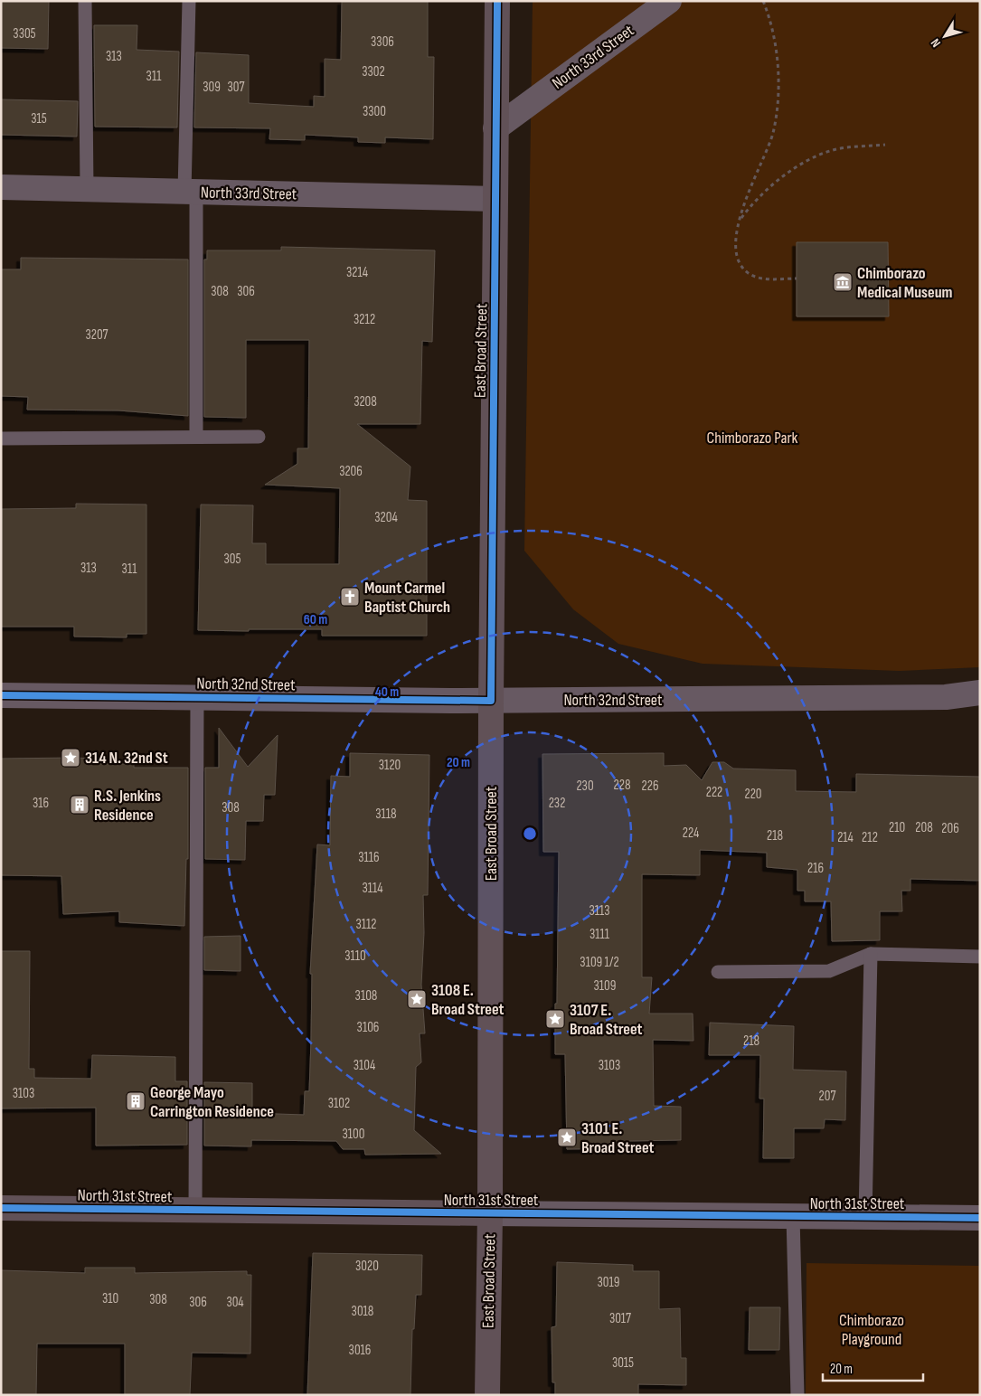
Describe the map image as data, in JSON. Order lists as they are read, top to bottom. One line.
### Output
{"streets":{"main road":["East Broad Street","North 31st Street"],"street":["North 33rd Street","North 32nd Street"]},"crossings":[["North 33rd Street","East Broad Street"],["East Broad Street","North 32nd Street"],["East Broad Street","North 31st Street"]],"parks":["Chimborazo Park","Chimborazo Playground"],"places":{"museum":["Chimborazo Medical Museum"],"church":["Mount Carmel Baptist Church"],"place":["314 N. 32nd St","3108 E. Broad Street","3107 E. Broad Street","3101 E. Broad Street"],"building":["R.S. Jenkins Residence","George Mayo Carrington Residence"]},"house_numbers":["3305","3306","313","3302","311","309","307","3300","315","3214","308","306","3212","3207","3208","3206","3204","305","313","311","3120","228","230","226","222","220","316","232","308","3118","210","208","206","224","218","214","212","3116","216","3114","3113","3112","3111","3110","3109 1/2","3109","3108","3106","218","3104","3103","3103","207","3102","3100","3020","3019","310","308","306","304","3018","3017","3016","3015"],"scale_bar":"20 m","north":"bottom left","rings":["60 m","40 m","20 m"]}
